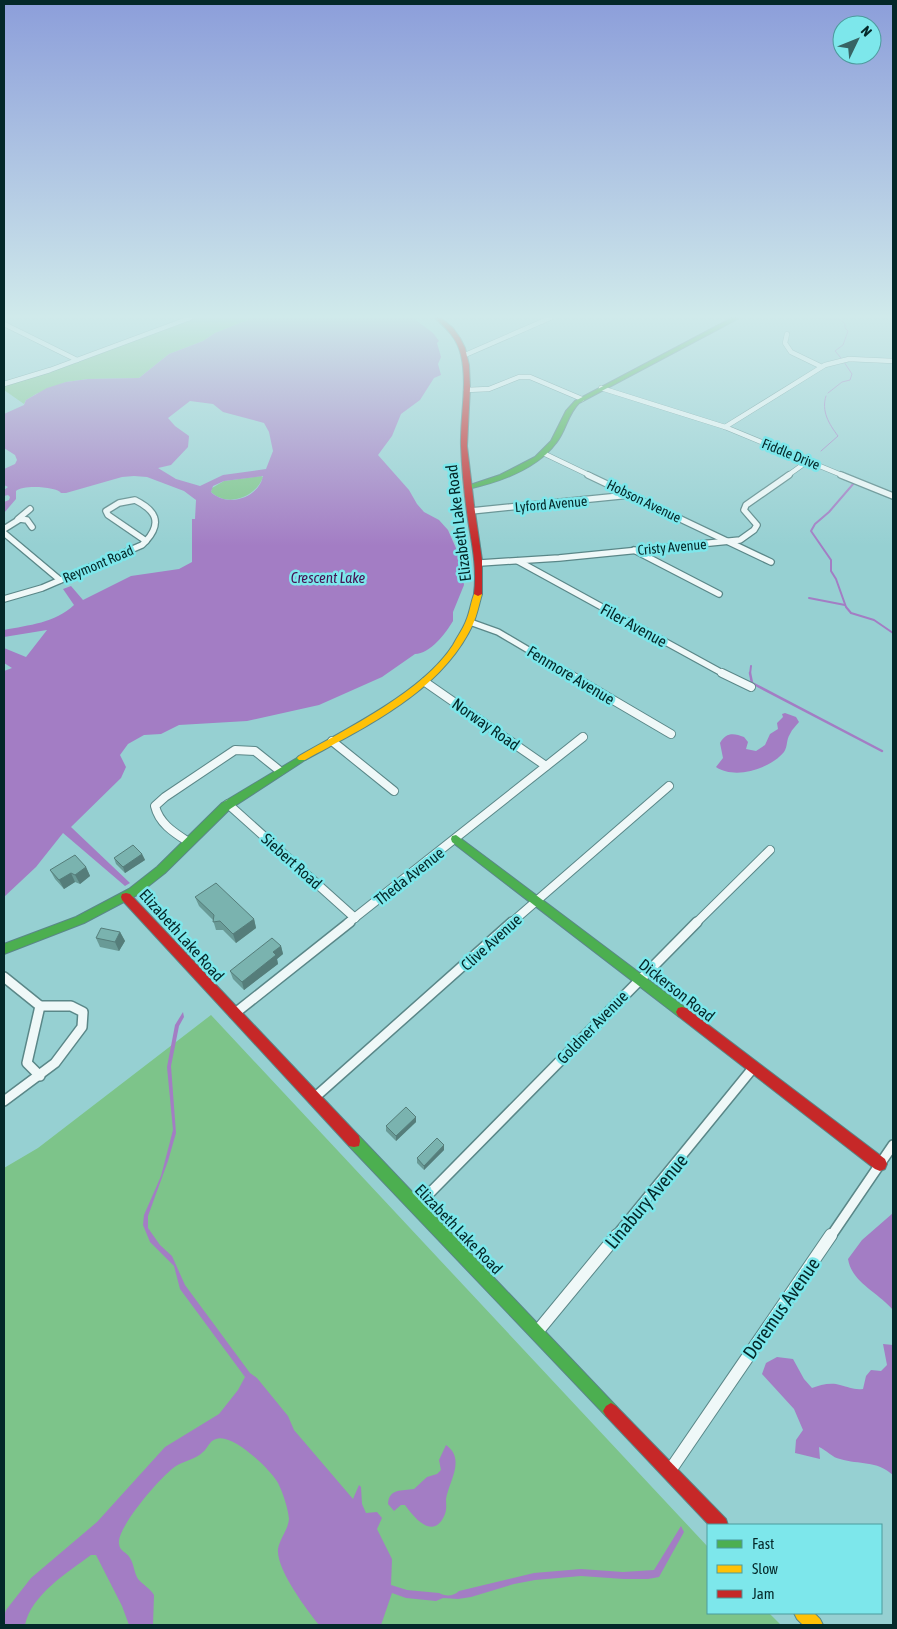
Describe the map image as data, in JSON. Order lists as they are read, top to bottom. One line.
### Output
{"streets":{"street":["Fiddle Drive","Hobson Avenue","Lyford Avenue","Elizabeth Lake Road","Cristy Avenue","Reymont Road","Filer Avenue","Fenmore Avenue","Norway Road","Siebert Road","Theda Avenue","Clive Avenue","Dickerson Road","Goldner Avenue","Linabury Avenue","Doremus Avenue"]},"crossings":[["Fiddle Drive","Cristy Avenue"],["Hobson Avenue","Lyford Avenue"],["Hobson Avenue","Cristy Avenue"],["Lyford Avenue","Elizabeth Lake Road"],["Elizabeth Lake Road","Cristy Avenue"],["Elizabeth Lake Road","Fenmore Avenue"],["Elizabeth Lake Road","Norway Road"],["Elizabeth Lake Road","Siebert Road"],["Elizabeth Lake Road","Theda Avenue"],["Elizabeth Lake Road","Clive Avenue"],["Elizabeth Lake Road","Goldner Avenue"],["Elizabeth Lake Road","Linabury Avenue"],["Elizabeth Lake Road","Doremus Avenue"],["Cristy Avenue","Filer Avenue"],["Norway Road","Theda Avenue"],["Siebert Road","Theda Avenue"],["Theda Avenue","Dickerson Road"],["Clive Avenue","Dickerson Road"],["Dickerson Road","Goldner Avenue"],["Dickerson Road","Linabury Avenue"],["Dickerson Road","Doremus Avenue"]],"water":["Crescent Lake"],"legend":["Fast","Slow","Jam"],"north":"top right"}
